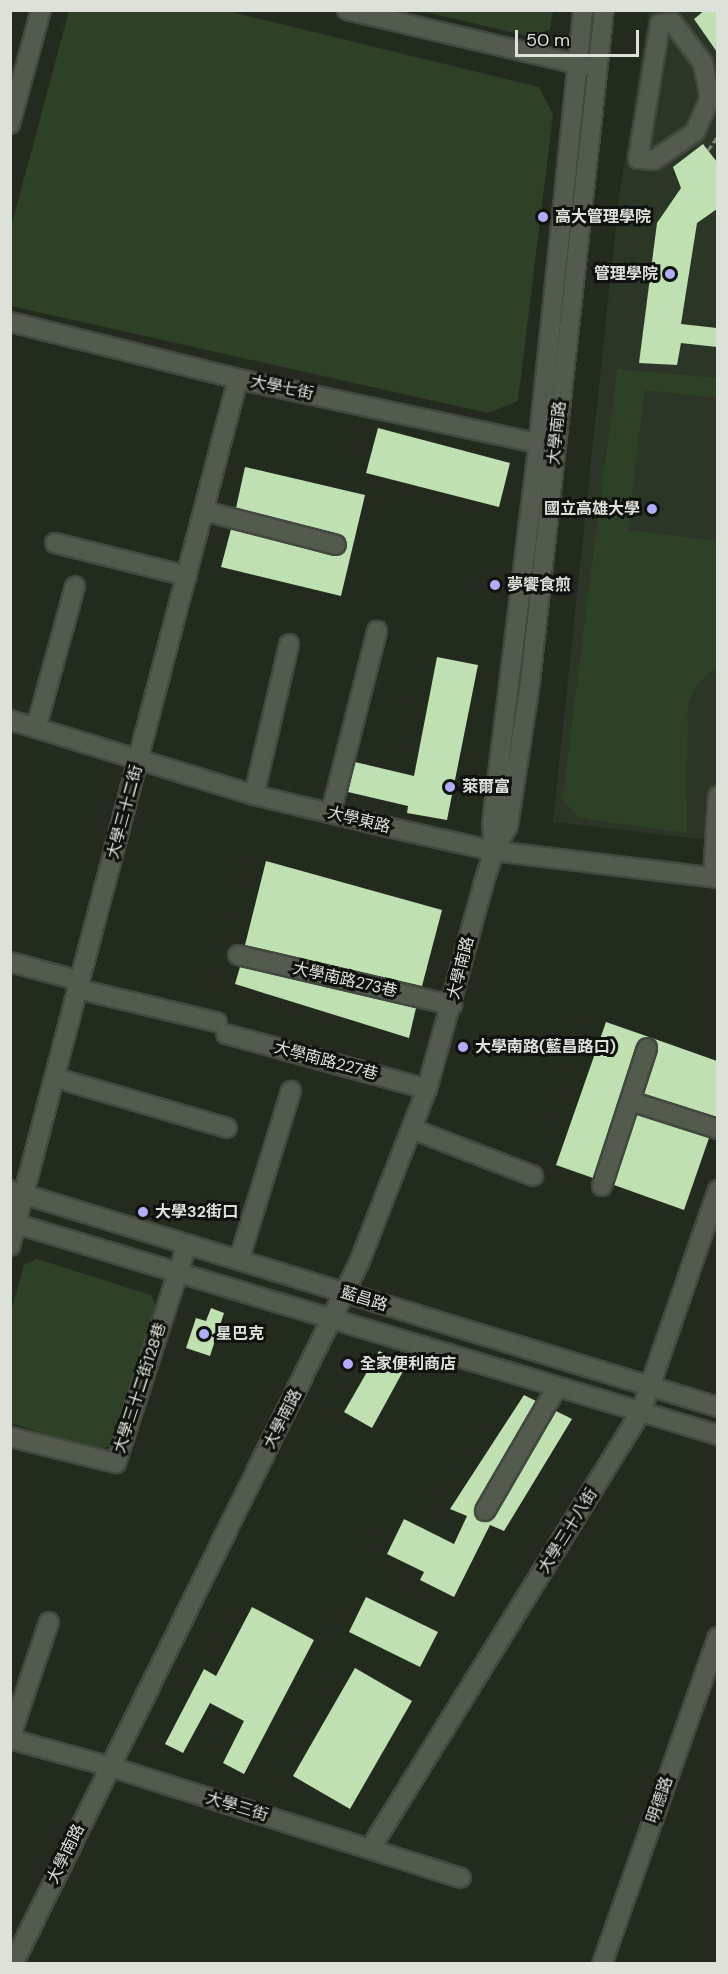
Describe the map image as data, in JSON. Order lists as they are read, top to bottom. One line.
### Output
{"streets":{"street":["大學七街","大學南路","大學三十二街","大學東路","大學南路273巷","大學南路227巷","藍昌路","大學三十二街128巷","大學三十八街","明德路","大學三街"]},"crossings":[["大學七街","大學南路"],["大學七街","大學三十二街"],["大學南路","大學東路"],["大學南路","大學南路273巷"],["大學南路","大學南路227巷"],["大學南路","藍昌路"],["大學南路","大學三街"],["大學三十二街","大學東路"],["大學三十二街","大學南路227巷"],["大學三十二街","藍昌路"],["藍昌路","大學三十二街128巷"],["藍昌路","大學三十八街"],["大學三十八街","大學三街"]],"places":["高大管理學院","管理學院","國立高雄大學","夢饗食煎","萊爾富","大學南路(藍昌路口)","大學32街口","星巴克","全家便利商店"],"scale_bar":"50 m"}
